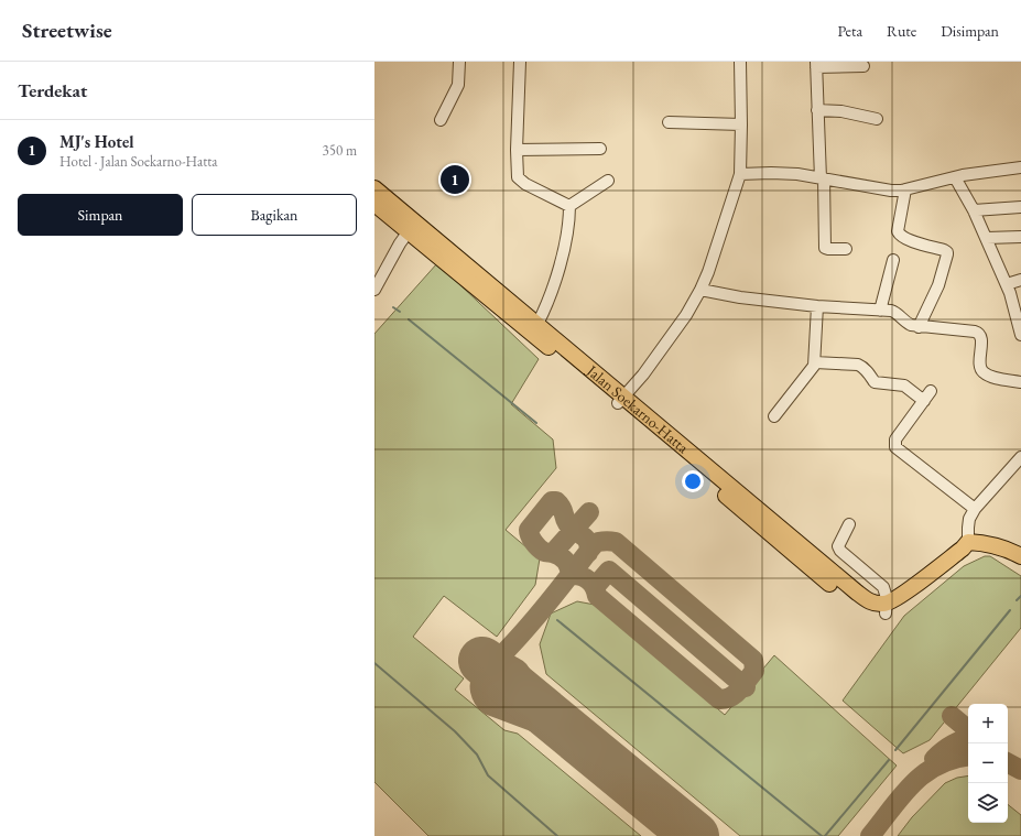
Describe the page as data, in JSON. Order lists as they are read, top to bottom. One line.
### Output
{"streets":{"highway":["Jalan Soekarno-Hatta"]},"page":{"header":"Streetwise","nav":["Peta","Rute","Disimpan"],"heading":"Terdekat","list":[{"mark":"1","name":"MJ's Hotel","note":"Hotel · Jalan Soekarno-Hatta","value":"350 m"}],"pins":"1","buttons":["Simpan","Bagikan"],"map_buttons":["+","−"]}}
